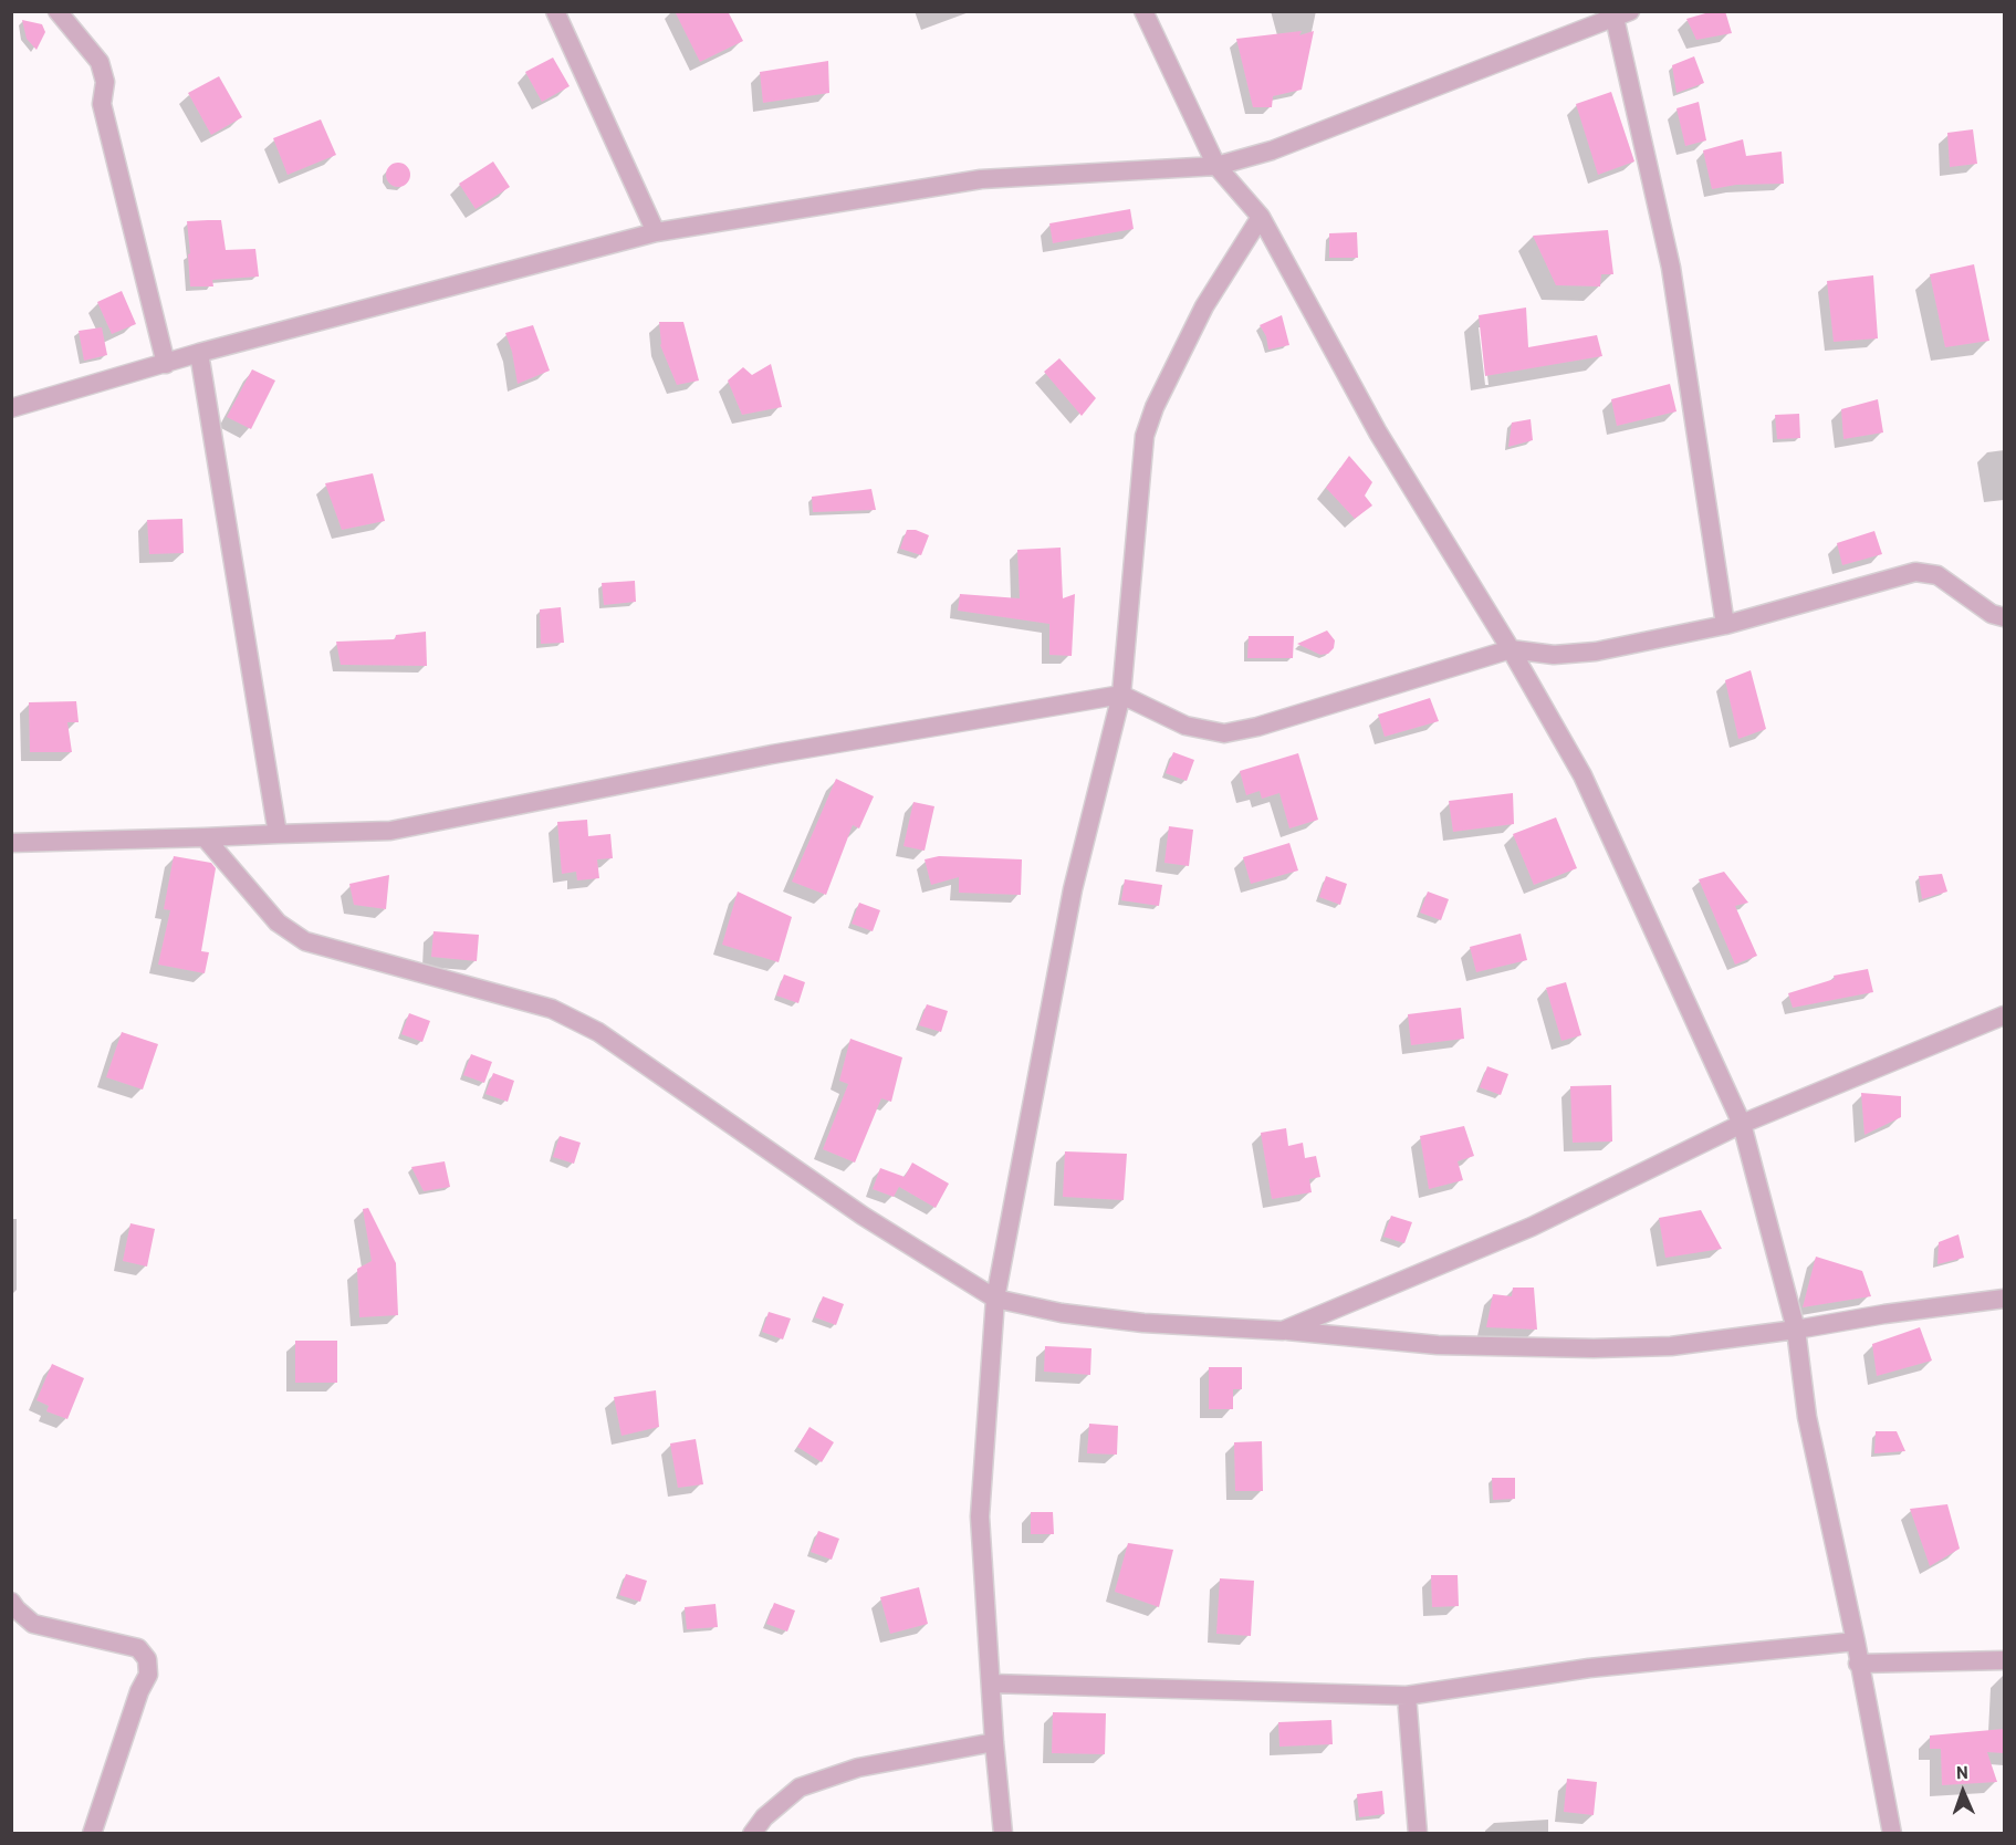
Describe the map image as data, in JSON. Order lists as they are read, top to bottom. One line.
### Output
{"north":"top"}
